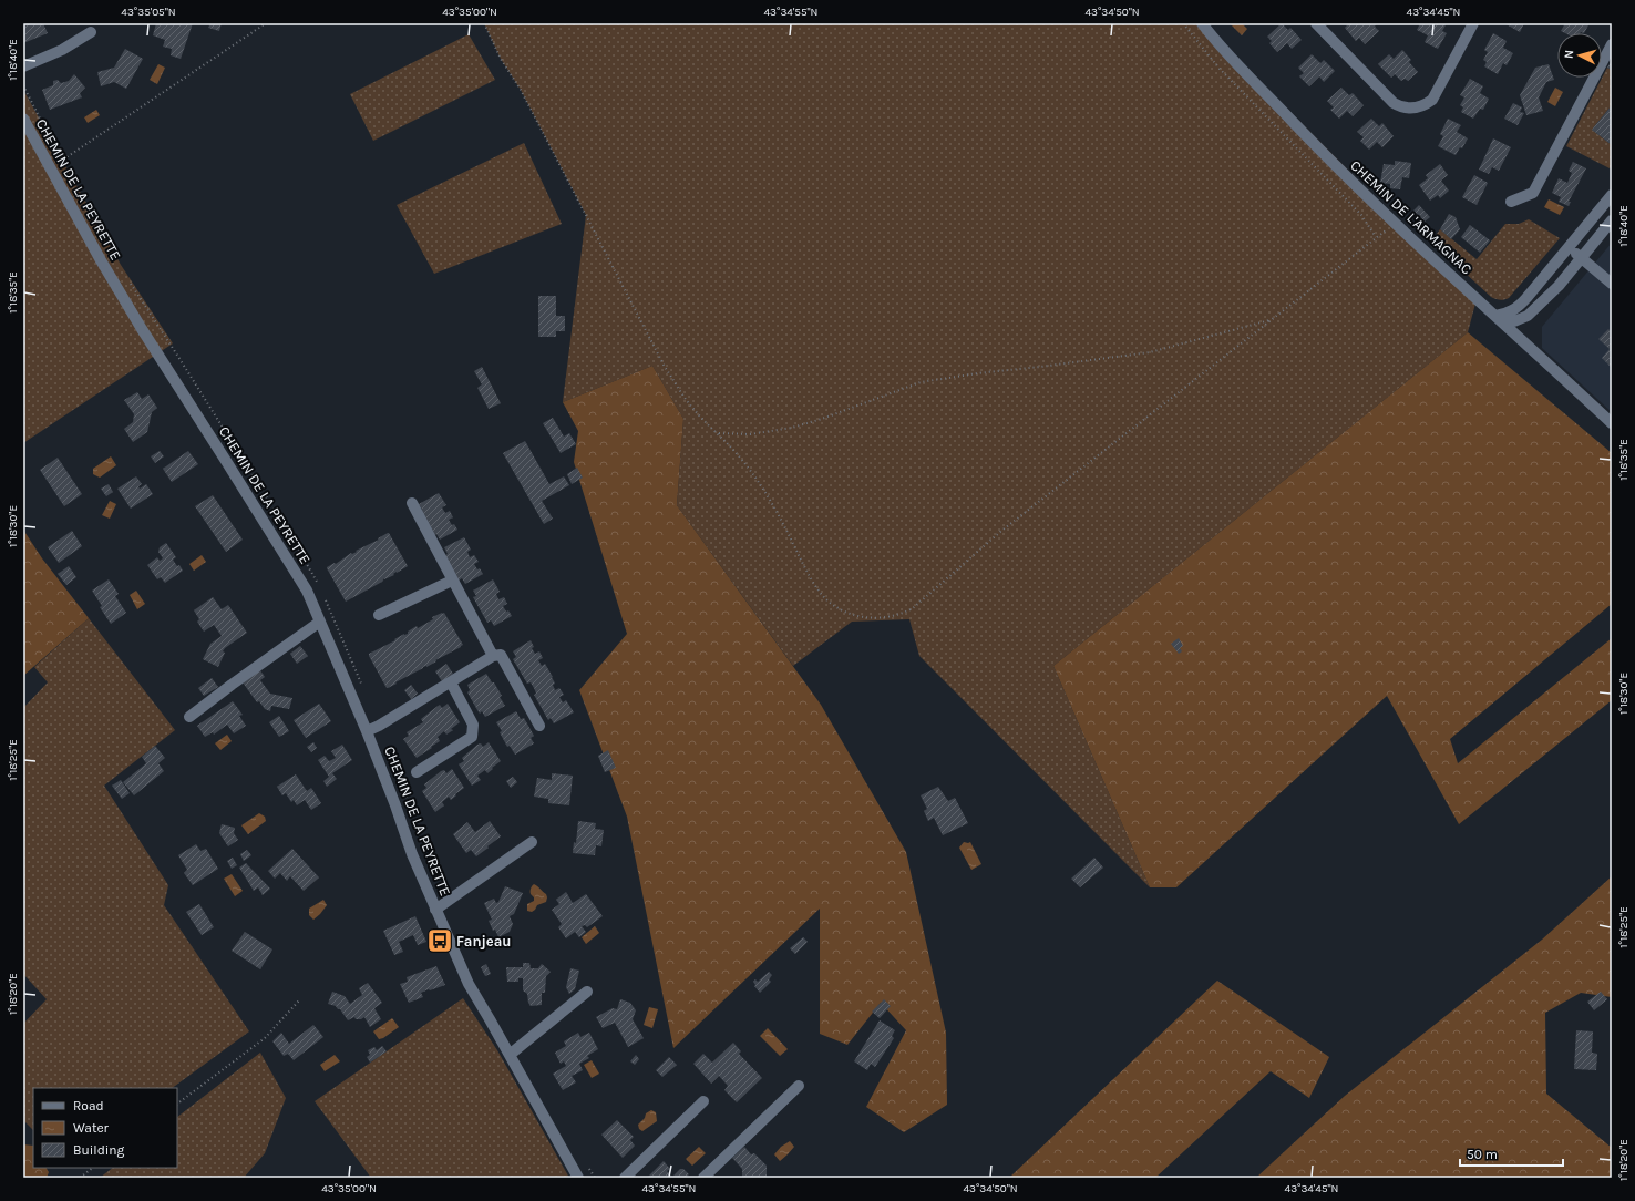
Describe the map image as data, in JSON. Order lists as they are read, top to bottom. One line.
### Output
{"streets":{"street":["CHEMIN DE LA PEYRETTE","CHEMIN DE L'ARMAGNAC"]},"places":{"bus stop":["Fanjeau"]},"legend":["Road","Water","Building"],"scale_bar":"50 m","north":"left","coordinates":["43°35'05\"N","43°35'00\"N","43°34'55\"N","43°34'50\"N","43°34'45\"N","1°18'40\"E","1°18'35\"E","1°18'30\"E","1°18'25\"E","1°18'20\"E"]}
